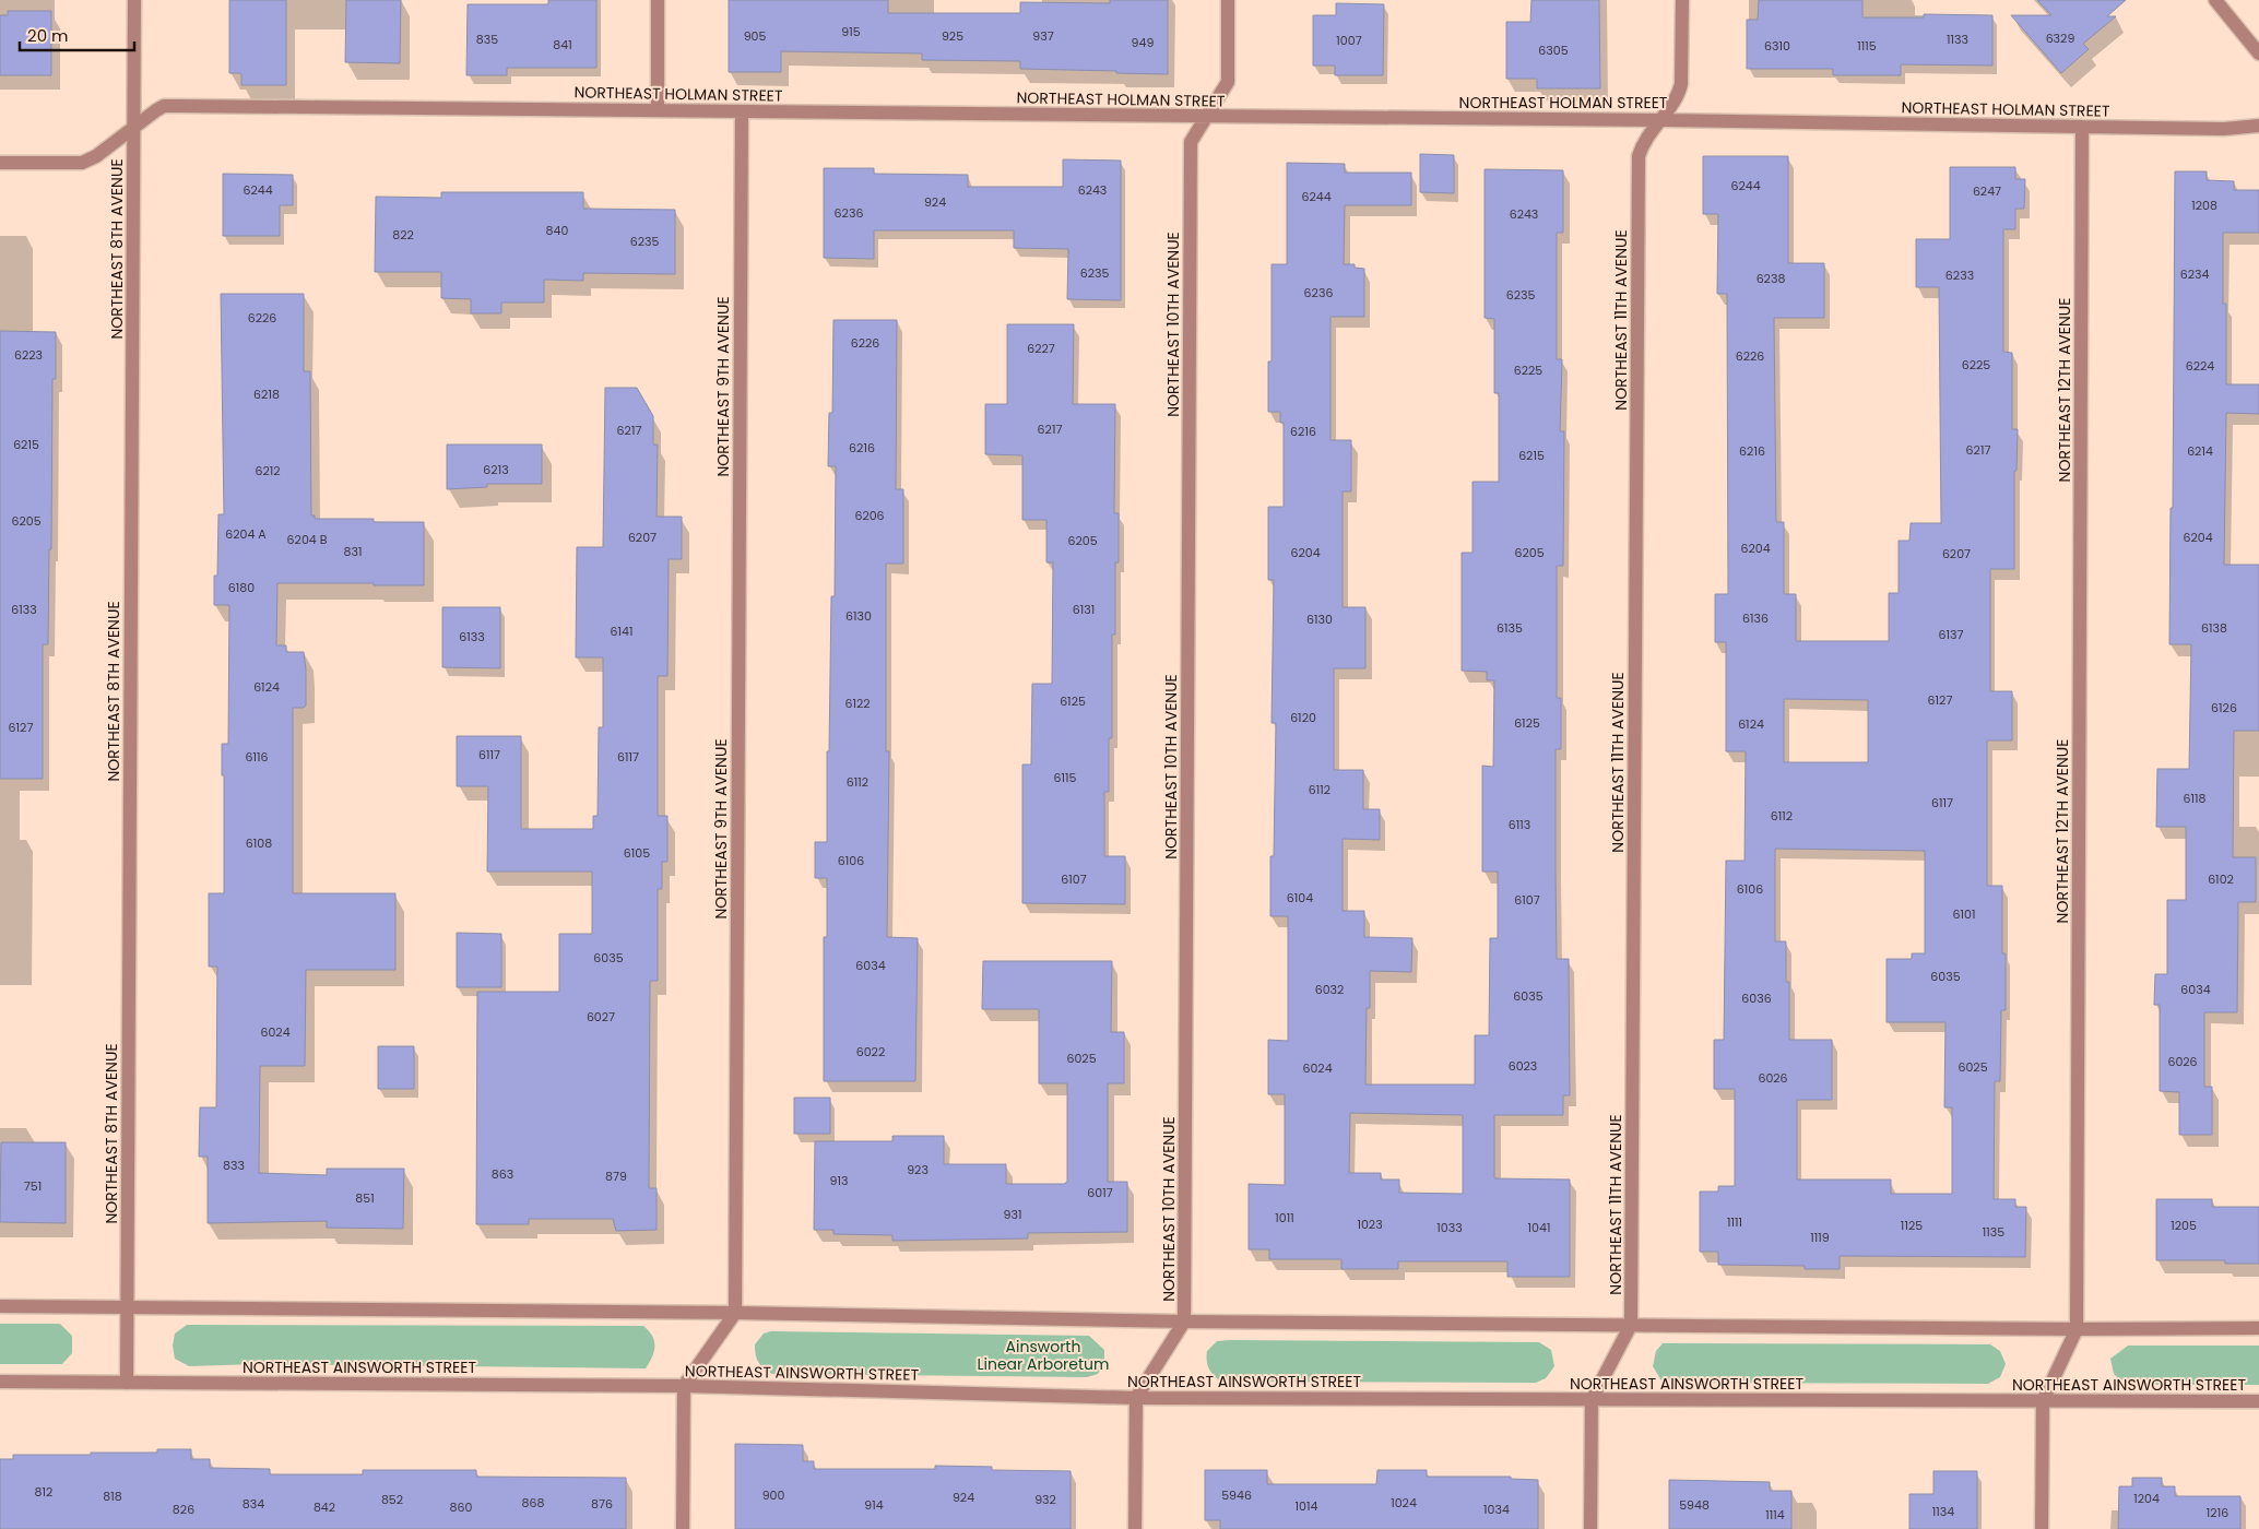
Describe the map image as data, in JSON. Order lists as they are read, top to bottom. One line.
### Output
{"streets":{"street":["NORTHEAST HOLMAN STREET","NORTHEAST 8TH AVENUE","NORTHEAST 11TH AVENUE","NORTHEAST 10TH AVENUE","NORTHEAST 9TH AVENUE","NORTHEAST 12TH AVENUE","NORTHEAST AINSWORTH STREET"]},"crossings":[["NORTHEAST HOLMAN STREET","NORTHEAST 8TH AVENUE"],["NORTHEAST HOLMAN STREET","NORTHEAST 11TH AVENUE"],["NORTHEAST HOLMAN STREET","NORTHEAST 10TH AVENUE"],["NORTHEAST HOLMAN STREET","NORTHEAST 9TH AVENUE"],["NORTHEAST HOLMAN STREET","NORTHEAST 12TH AVENUE"],["NORTHEAST 8TH AVENUE","NORTHEAST AINSWORTH STREET"],["NORTHEAST 11TH AVENUE","NORTHEAST AINSWORTH STREET"],["NORTHEAST 10TH AVENUE","NORTHEAST AINSWORTH STREET"],["NORTHEAST 12TH AVENUE","NORTHEAST AINSWORTH STREET"]],"parks":["Ainsworth Linear Arboretum"],"house_numbers":["915","905","925","937","6329","835","1133","1007","949","841","6310","1115","6305","6244","6244","6243","6247","6244","924","1208","6236","6243","840","822","6235","6235","6234","6233","6238","6236","6235","6226","6226","6227","6223","6226","6225","6224","6225","6218","6217","6217","6216","6215","6216","6217","6216","6214","6215","6213","6212","6206","6205","6204 A","6207","6204","6204 B","6205","6204","831","6204","6205","6207","6180","6133","6131","6130","6136","6130","6135","6138","6141","6137","6133","6124","6127","6125","6122","6126","6120","6125","6124","6127","6117","6116","6117","6115","6112","6112","6118","6117","6112","6113","6108","6105","6106","6107","6102","6106","6104","6107","6101","6035","6034","6035","6032","6034","6035","6036","6027","6024","6022","6025","6026","6023","6025","6024","6026","833","923","863","879","913","751","6017","851","931","1011","1111","1023","1125","1205","1033","1041","1135","1119","812","900","5946","818","924","1204","852","932","868","1024","834","876","914","5948","1014","842","860","826","1034","1134","1216","1114"],"scale_bar":"20 m"}
